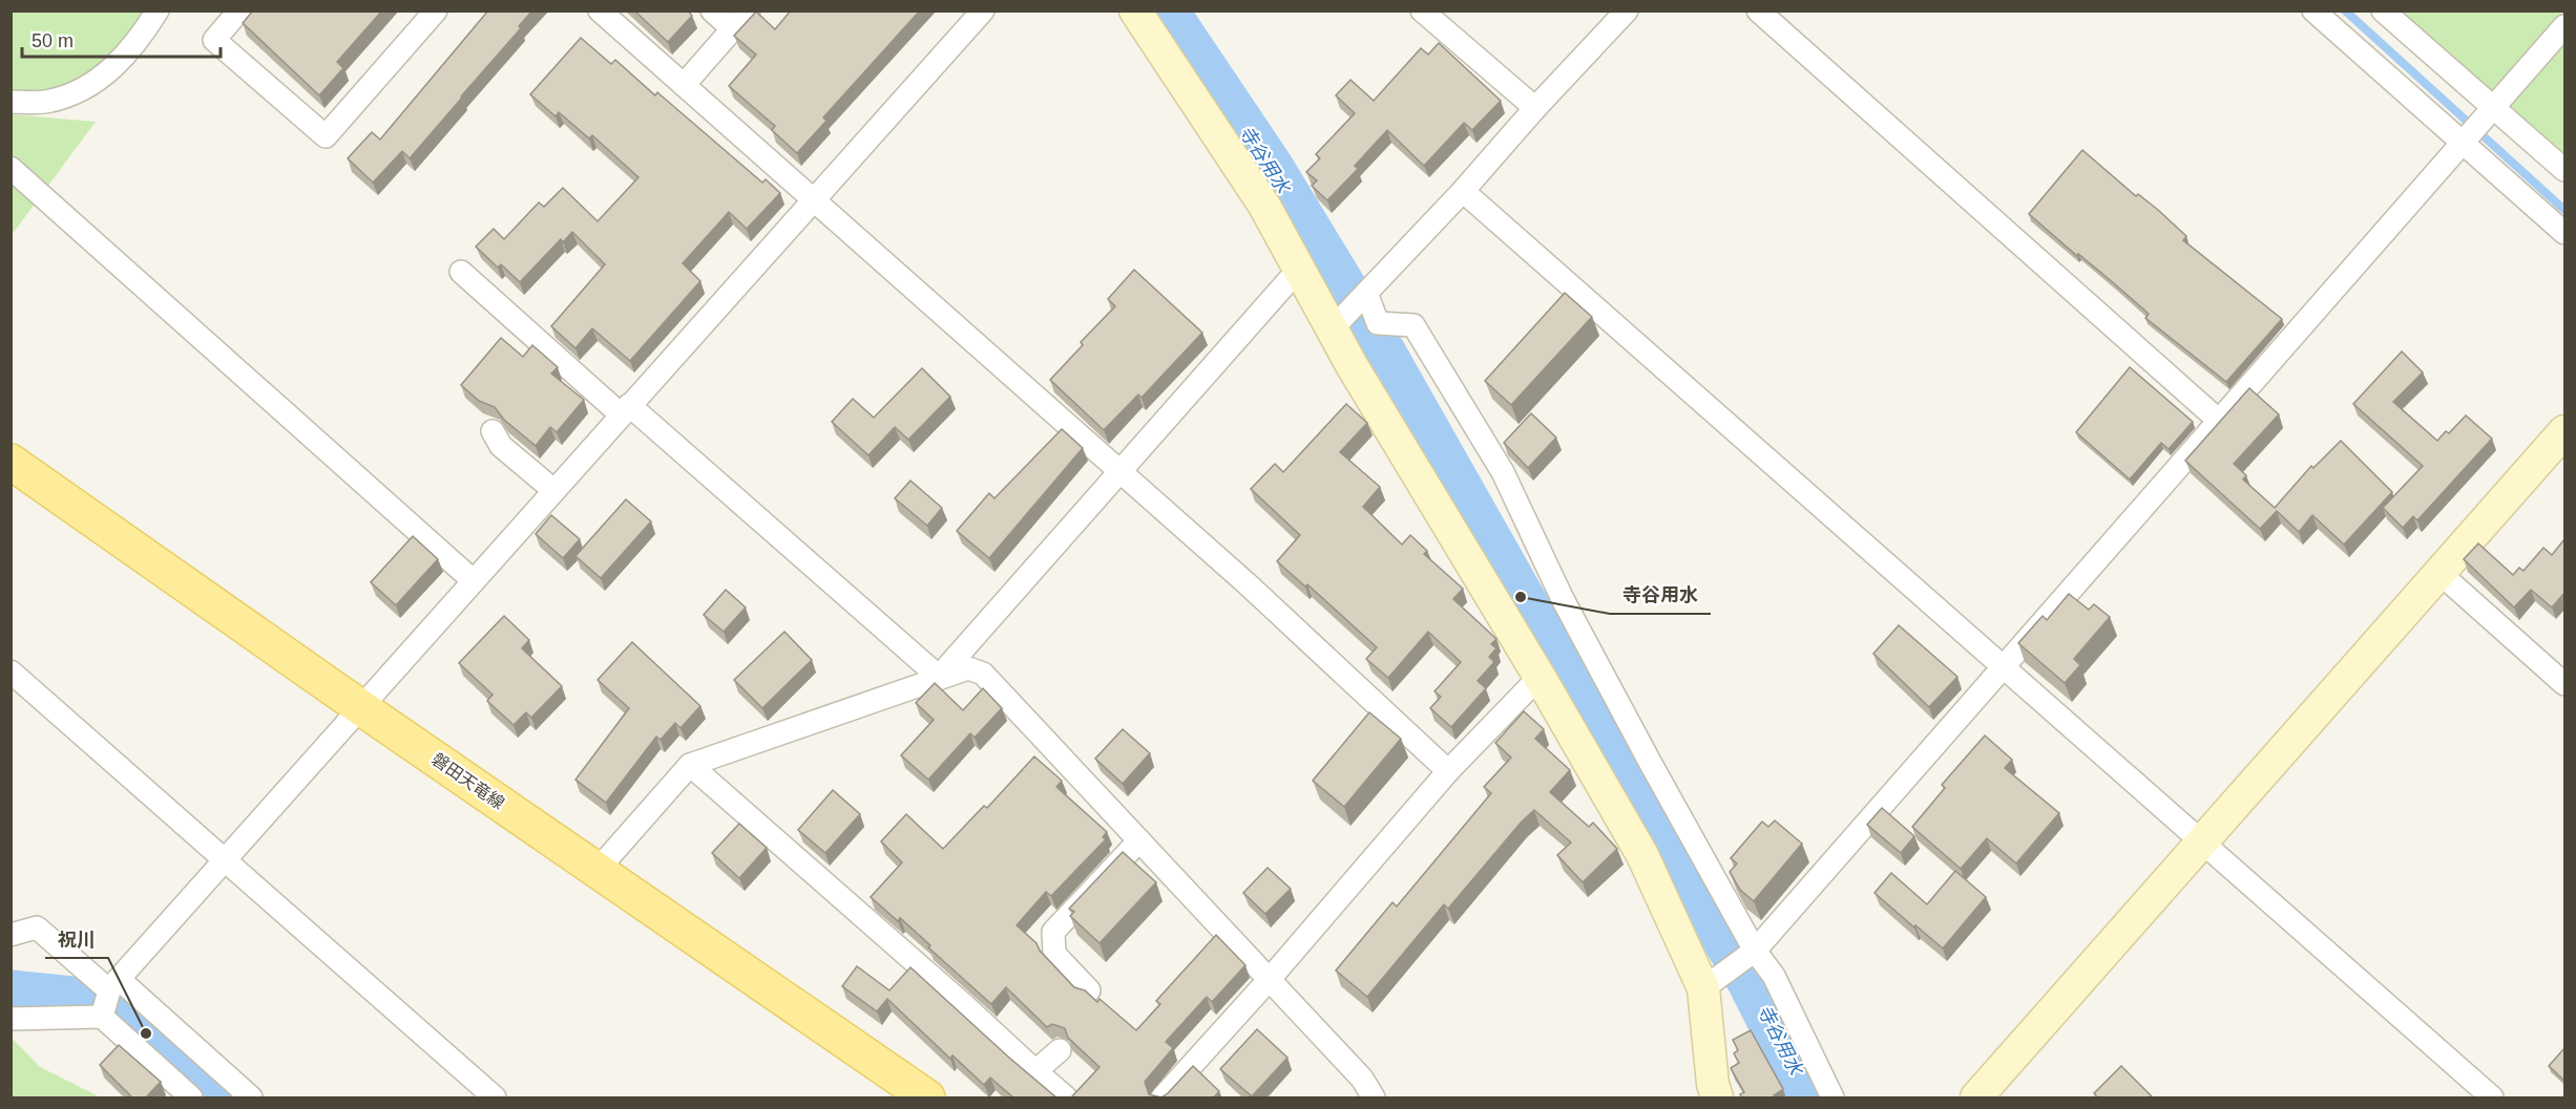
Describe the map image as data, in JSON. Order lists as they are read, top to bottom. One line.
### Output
{"streets":{"main road":["磐田天竜線"]},"water":["寺谷用水"],"places":["寺谷用水","祝川"],"scale_bar":"50 m"}
